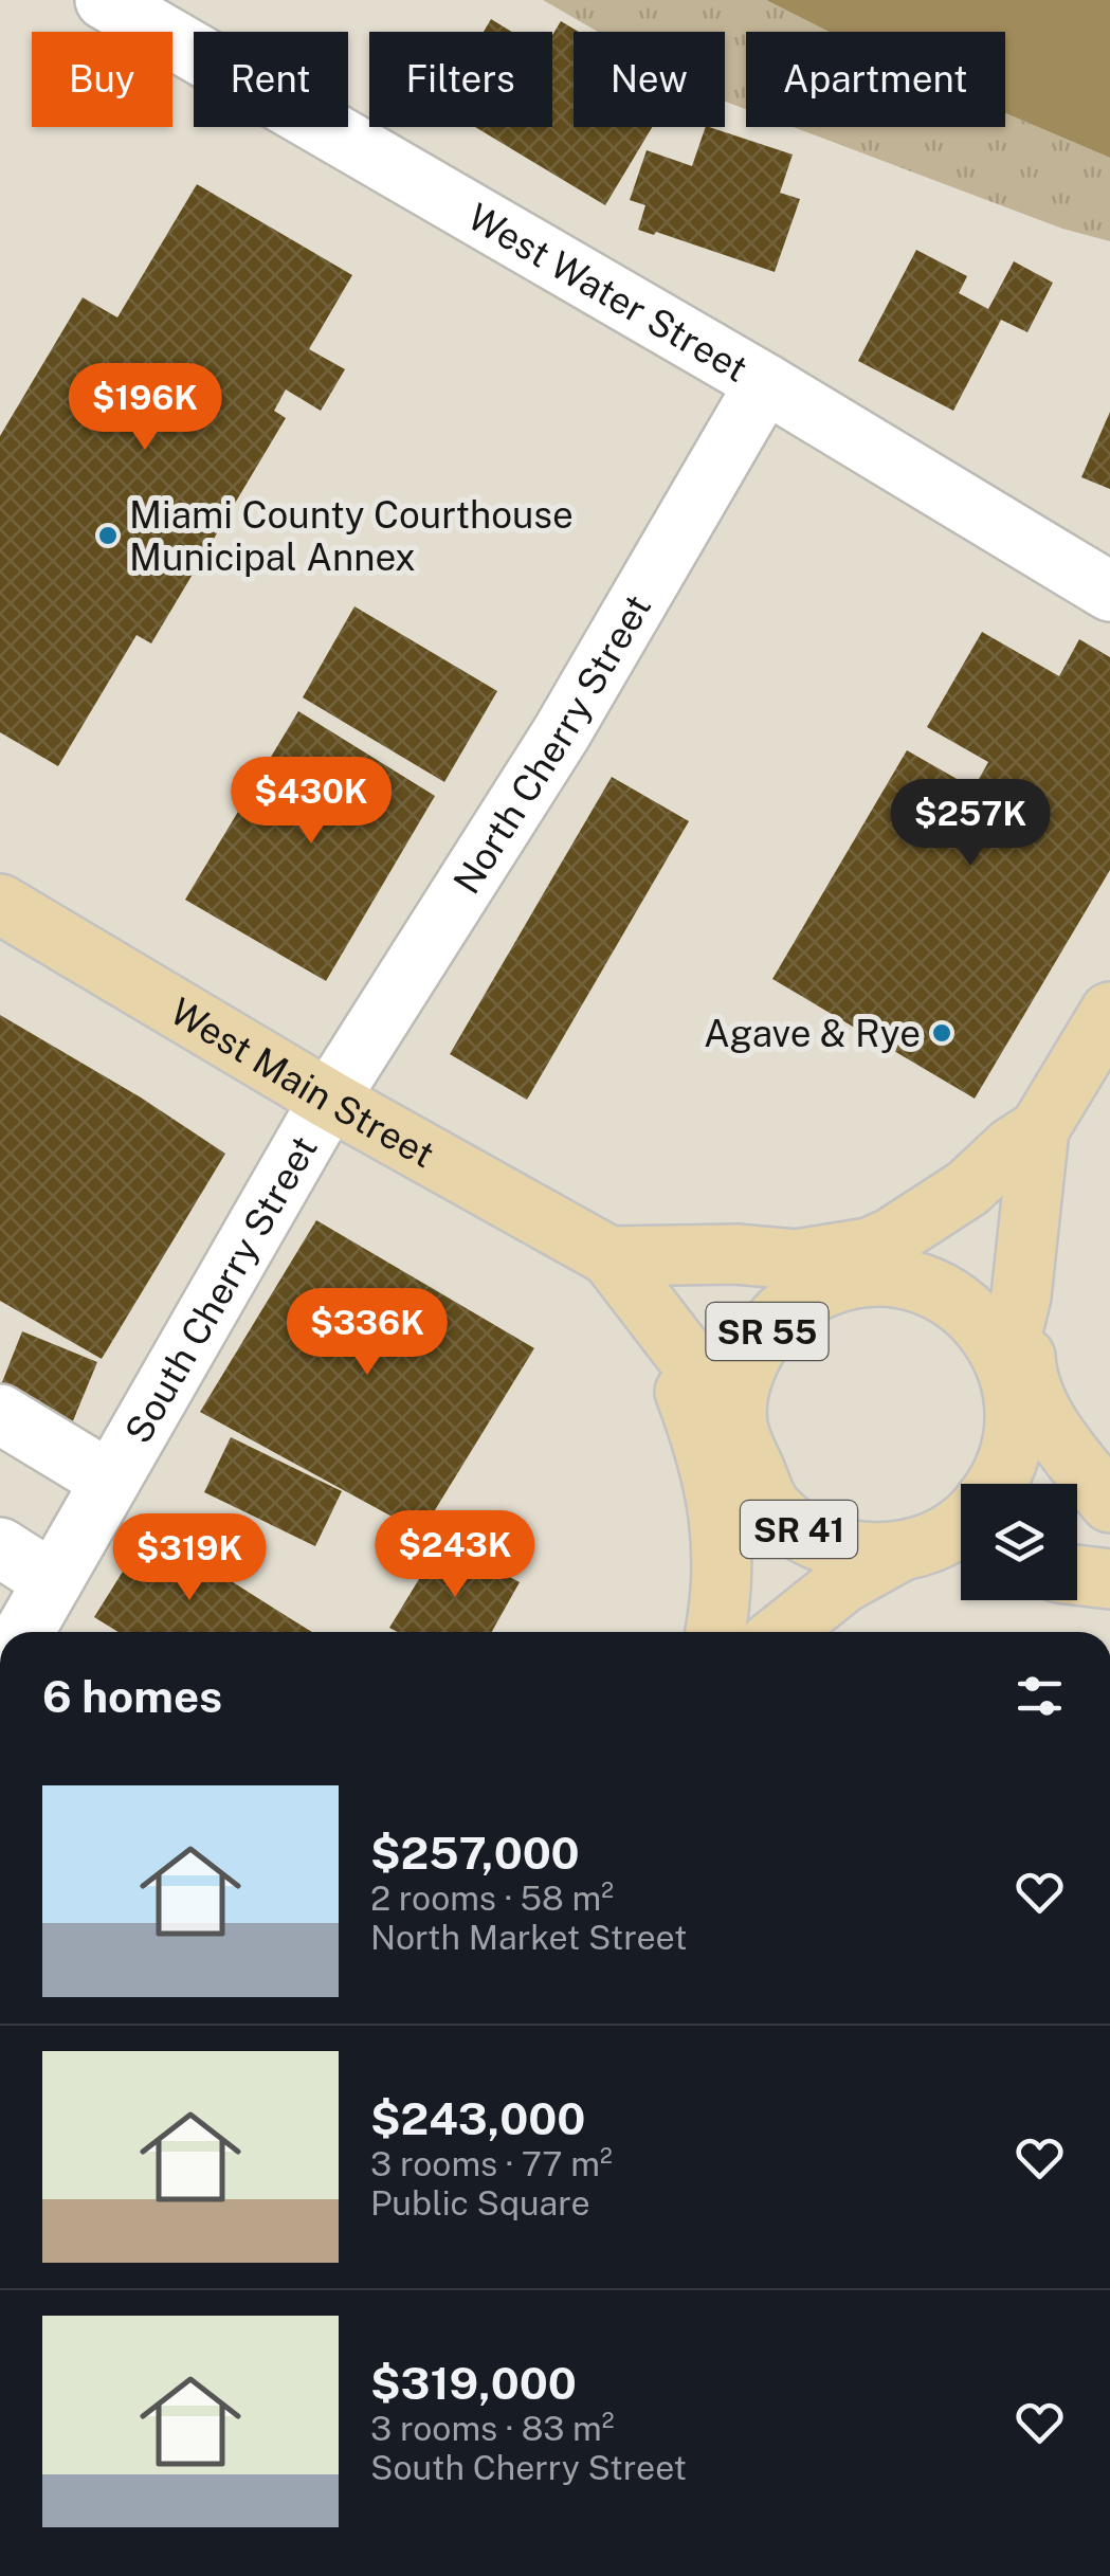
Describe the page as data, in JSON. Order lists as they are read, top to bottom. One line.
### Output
{"streets":{"main road":["West Main Street","SR 55","SR 41"],"street":["West Water Street","North Cherry Street","South Cherry Street"]},"crossings":[["West Water Street","North Cherry Street"],["North Cherry Street","West Main Street"],["North Cherry Street","South Cherry Street"],["West Main Street","South Cherry Street"],["SR 55","SR 41"]],"places":["Miami County Courthouse Municipal Annex","Agave & Rye"],"page":{"chip":["Buy","Rent","Filters","New","Apartment"],"price":["$196K","$430K","$257K","$336K","$243K","$319K"],"heading":"6 homes","list":[{"name":"$257,000","note":"2 rooms · 58 m² · North Market Street"},{"name":"$243,000","note":"3 rooms · 77 m² · Public Square"},{"name":"$319,000","note":"3 rooms · 83 m² · South Cherry Street"}]}}
